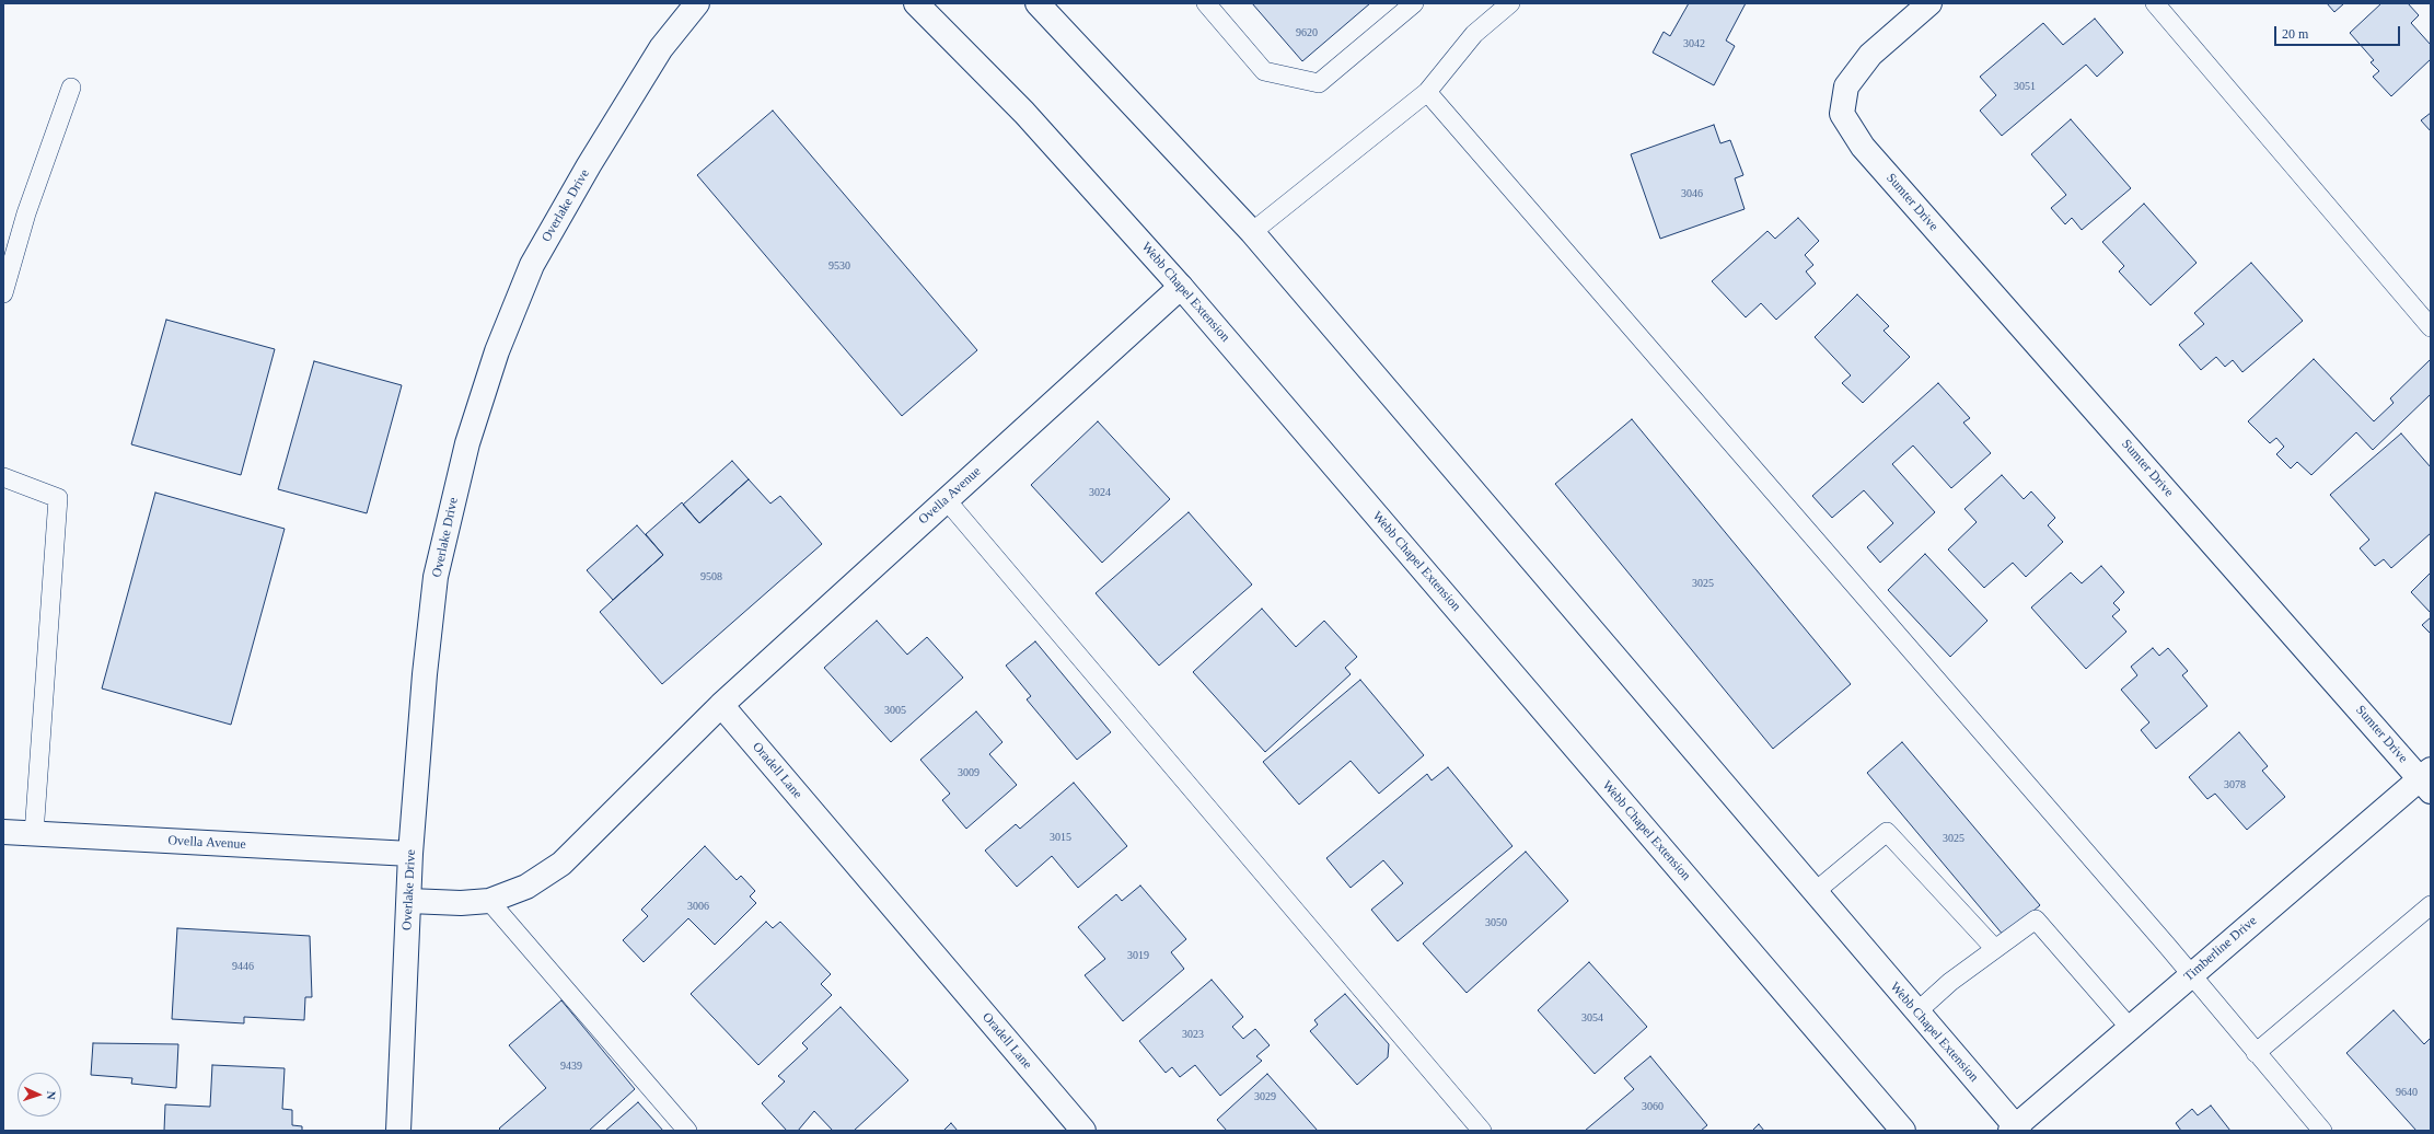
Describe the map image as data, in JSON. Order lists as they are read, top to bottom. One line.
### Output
{"streets":{"street":["Sumter Drive","Overlake Drive","Webb Chapel Extension","Ovella Avenue","Oradell Lane","Timberline Drive"]},"crossings":[["Sumter Drive","Timberline Drive"],["Overlake Drive","Ovella Avenue"],["Webb Chapel Extension","Ovella Avenue"],["Webb Chapel Extension","Timberline Drive"],["Ovella Avenue","Oradell Lane"]],"house_numbers":["9620","3042","3051","3046","9530","3024","9508","3025","3005","3009","3078","3015","3025","3006","3050","3019","9446","3054","3023","9439","9640","3029","3060"],"scale_bar":"20 m","north":"right"}
